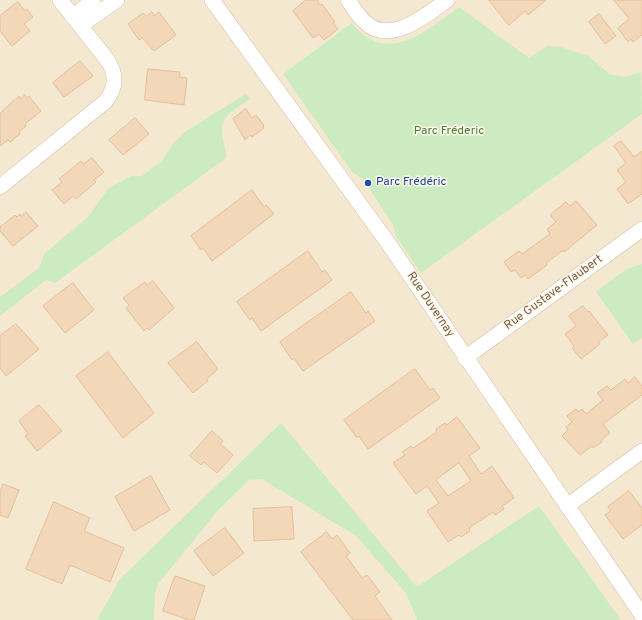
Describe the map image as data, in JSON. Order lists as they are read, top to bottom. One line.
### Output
{"streets":{"street":["Rue Gustave-Flaubert","Rue Duvernay"]},"crossings":[["Rue Gustave-Flaubert","Rue Duvernay"]],"parks":["Parc Fréderic"],"places":["Parc Frédéric"]}
